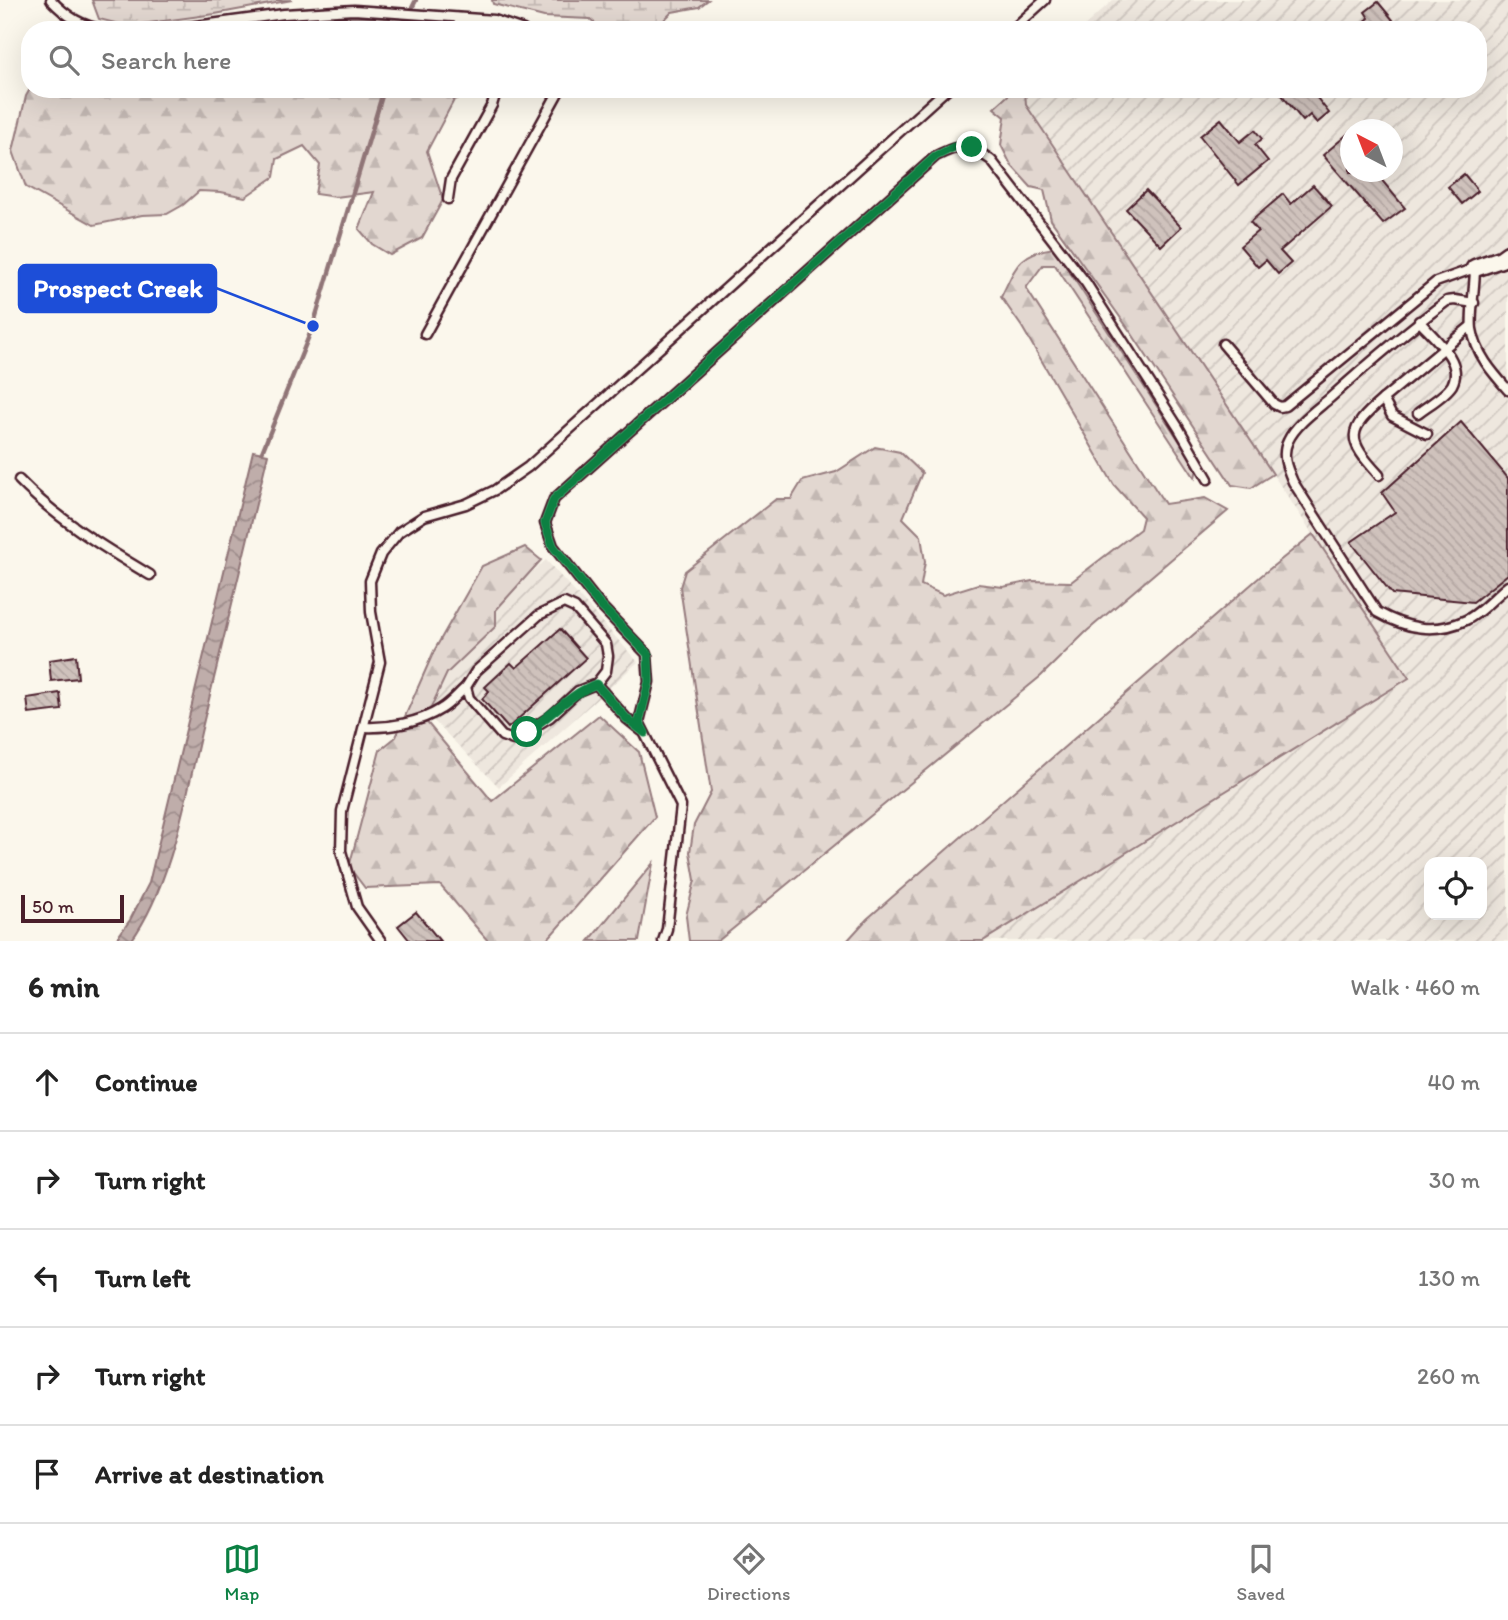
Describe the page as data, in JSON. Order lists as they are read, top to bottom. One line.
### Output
{"places":["Prospect Creek"],"scale_bar":"50 m","north":"top left","page":{"search":"Search here","scale":"50 m","heading":["6 min","Walk · 460 m"],"list":[["Continue","40 m"],["Turn right","30 m"],["Turn left","130 m"],["Turn right","260 m"],"Arrive at destination"],"nav":["Map","Directions","Saved"]}}
